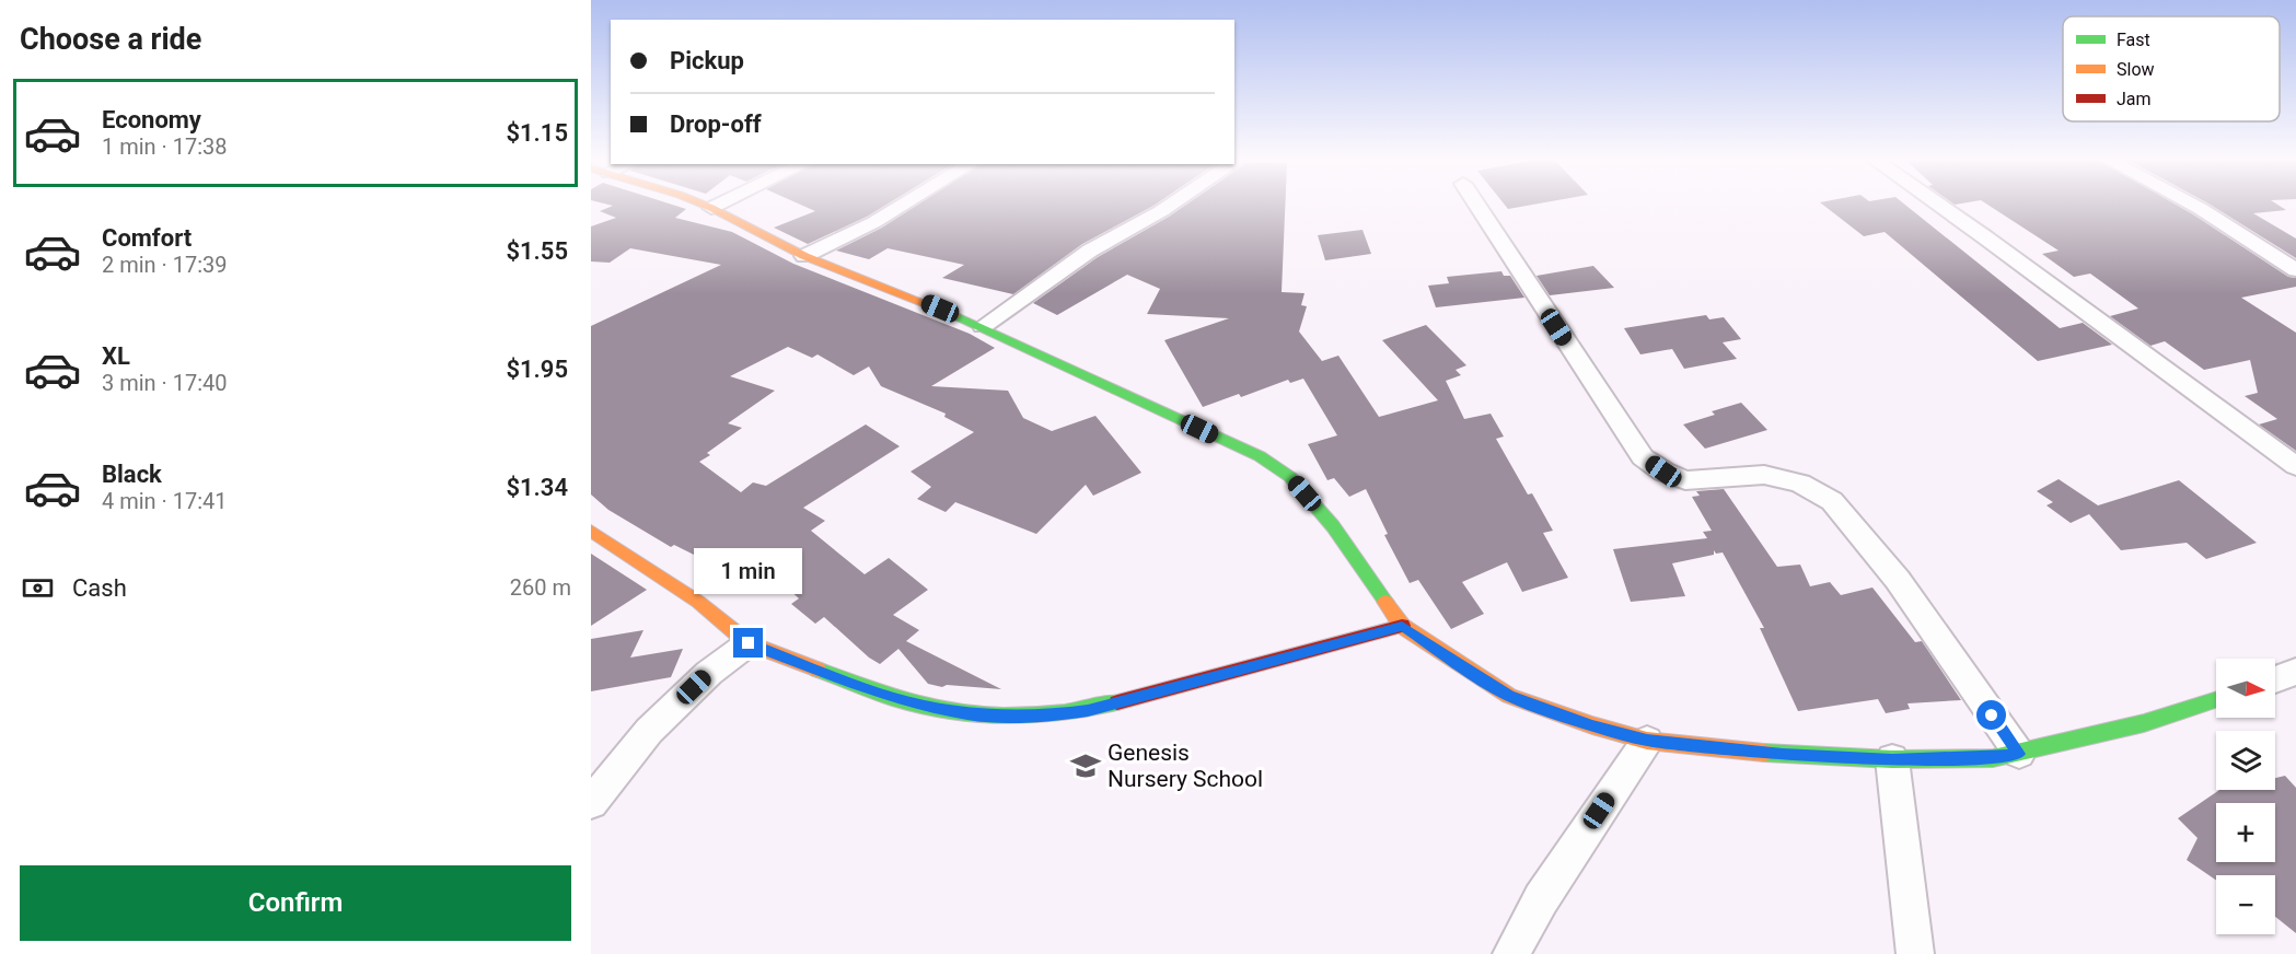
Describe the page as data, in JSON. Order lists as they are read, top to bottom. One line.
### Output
{"places":{"school or university":["Genesis Nursery School"]},"legend":["Fast","Slow","Jam"],"north":"right","page":{"heading":"Choose a ride","banner":["Pickup","Drop-off"],"list":[{"name":"Economy","note":"1 min · 17:38","value":"$1.15"},{"name":"Comfort","note":"2 min · 17:39","value":"$1.55"},{"name":"XL","note":"3 min · 17:40","value":"$1.95"},{"name":"Black","note":"4 min · 17:41","value":"$1.34"}],"bubble":"1 min","pay":["Cash","260 m"],"map_buttons":["+","−"],"buttons":"Confirm"}}
